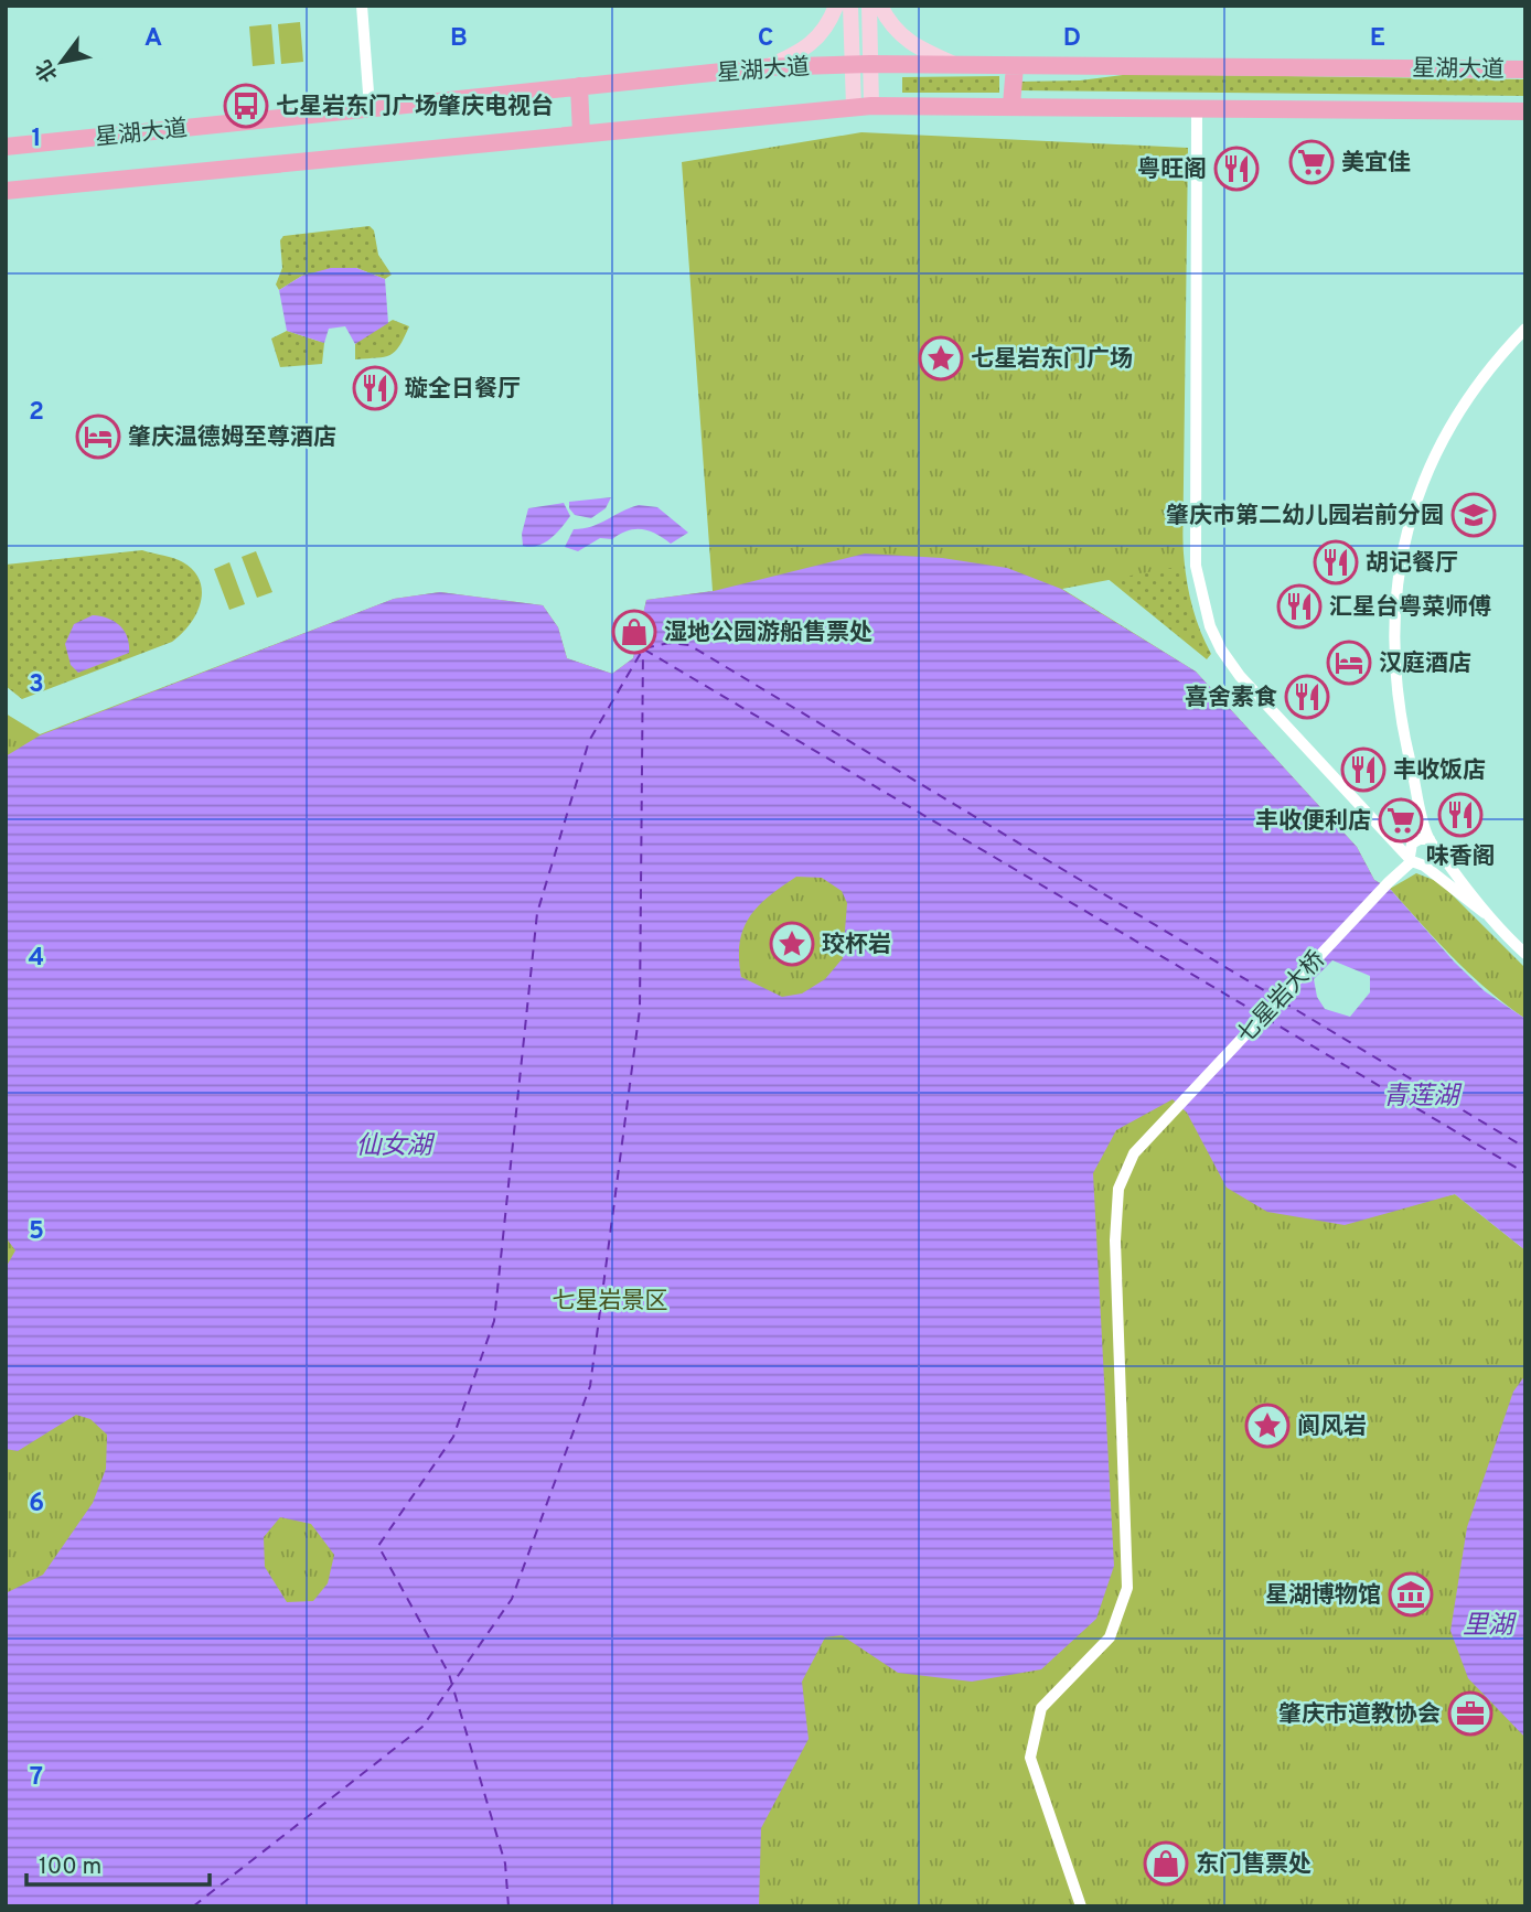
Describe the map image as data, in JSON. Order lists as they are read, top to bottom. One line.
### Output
{"streets":{"main road":["星湖大道"],"street":["七星岩大桥"]},"water":["青莲湖","仙女湖","里湖"],"parks":["七星岩景区"],"places":{"bus stop":["七星岩东门广场·肇庆电视台"],"supermarket":["美宜佳","丰收便利店"],"restaurant":["粤旺阁","璇全日餐厅","胡记餐厅","汇星台粤菜师傅","喜舍素食","丰收饭店","味香阁"],"place":["七星岩东门广场","珓杯岩","阆风岩"],"hotel":["肇庆温德姆至尊酒店","汉庭酒店"],"school or university":["肇庆市第二幼儿园岩前分园"],"shop":["湿地公园游船售票处","东门售票处"],"museum":["星湖博物馆"],"office":["肇庆市道教协会"]},"scale_bar":"100 m","north":"bottom left","grid":{"columns":["A","B","C","D","E"],"rows":["1","2","3","4","5","6","7"]}}
